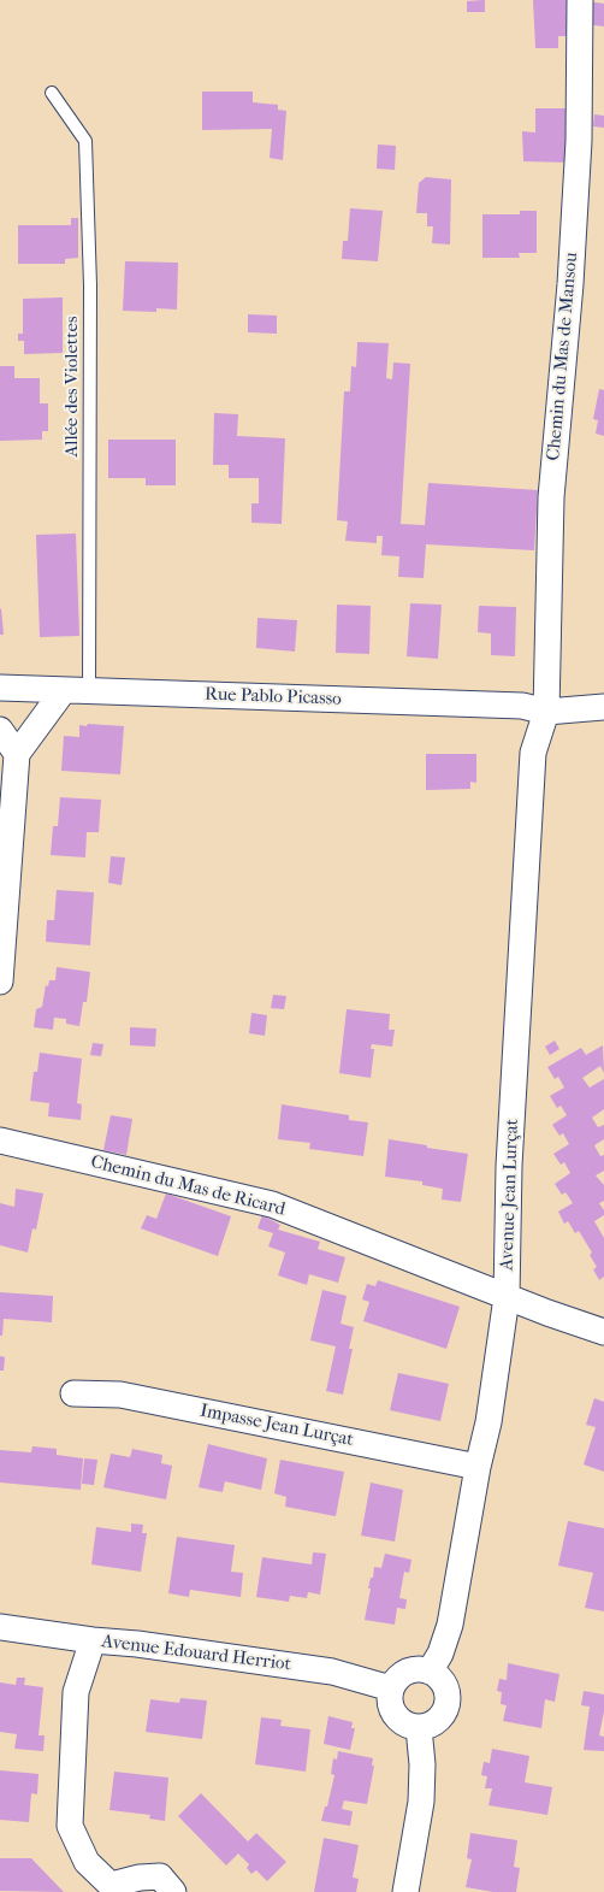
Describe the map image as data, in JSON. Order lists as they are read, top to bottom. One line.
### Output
{"streets":{"street":["Chemin du Mas de Mansou","Rue Pablo Picasso","Chemin du Mas de Ricard","Avenue Jean Lurçat","Impasse Jean Lurçat","Avenue Edouard Herriot"],"lane":["Allée des Violettes"]},"crossings":[["Chemin du Mas de Mansou","Rue Pablo Picasso"],["Chemin du Mas de Mansou","Avenue Jean Lurçat"],["Allée des Violettes","Rue Pablo Picasso"],["Rue Pablo Picasso","Avenue Jean Lurçat"],["Chemin du Mas de Ricard","Avenue Jean Lurçat"],["Avenue Jean Lurçat","Impasse Jean Lurçat"],["Avenue Jean Lurçat","Avenue Edouard Herriot"]]}
